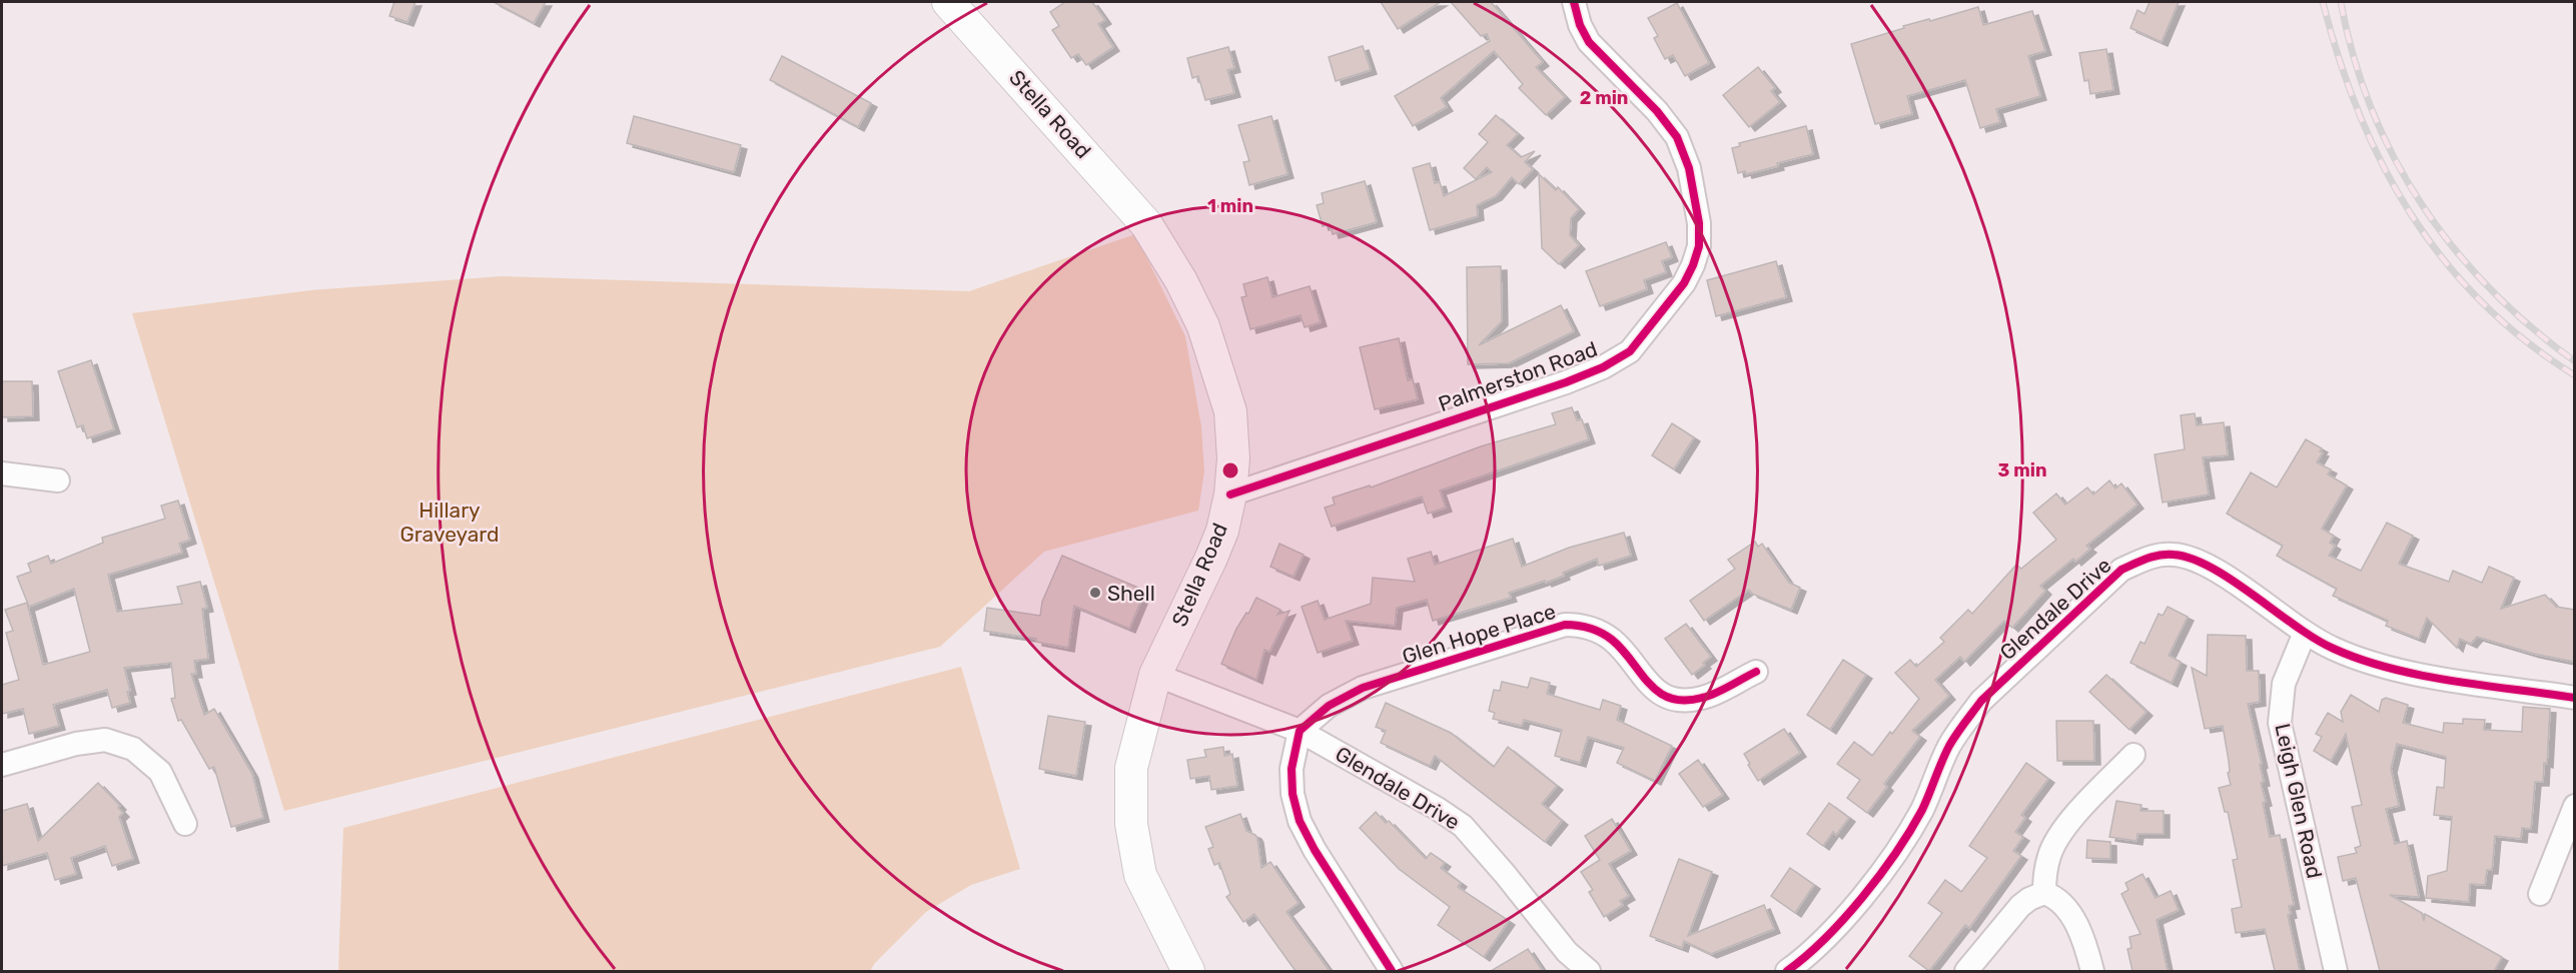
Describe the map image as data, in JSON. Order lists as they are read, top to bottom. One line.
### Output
{"streets":{"main road":["Stella Road"],"street":["Palmerston Road","Glendale Drive","Glen Hope Place","Leigh Glen Road"]},"crossings":[["Stella Road","Palmerston Road"],["Stella Road","Glendale Drive"],["Glendale Drive","Glen Hope Place"],["Glendale Drive","Leigh Glen Road"]],"parks":["Hillary Graveyard"],"places":["Shell"],"rings":["2 min","1 min","3 min"]}
